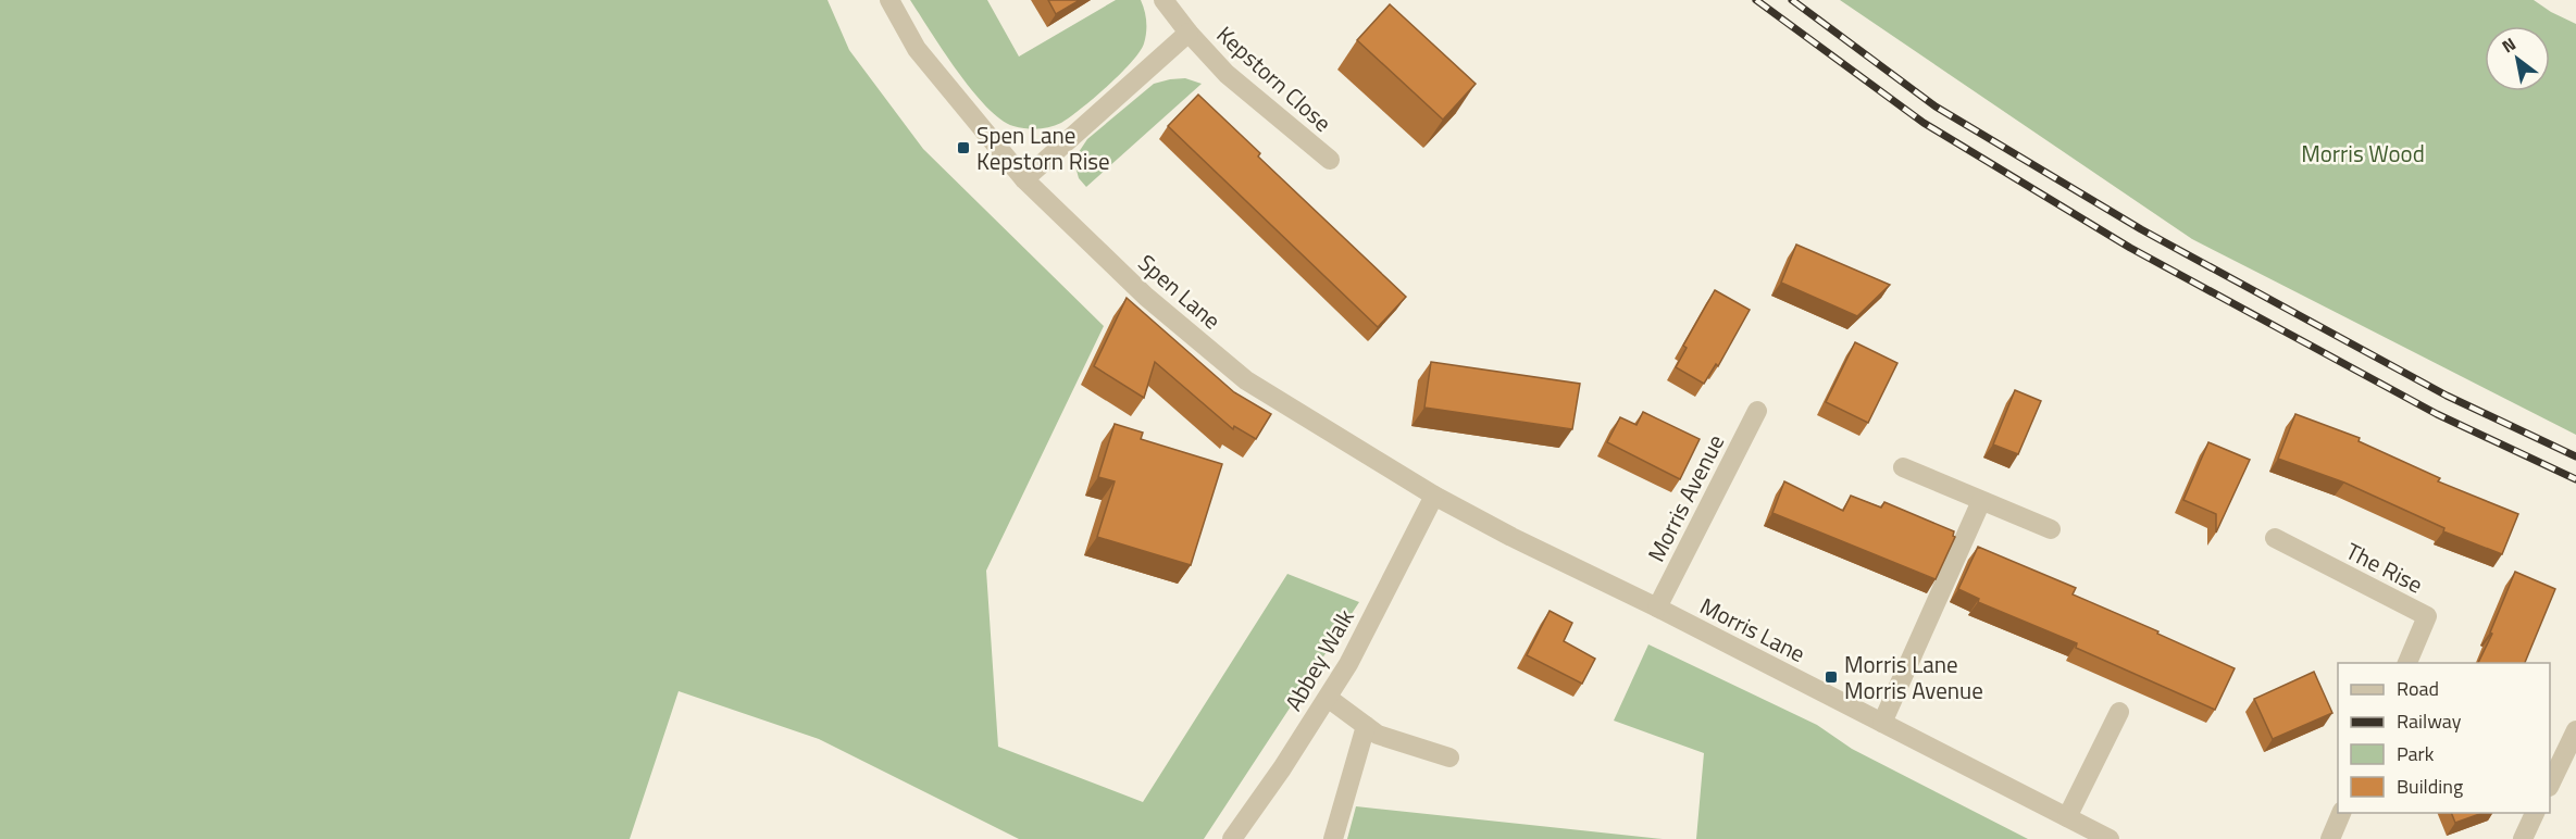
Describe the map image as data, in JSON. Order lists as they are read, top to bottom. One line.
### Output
{"streets":{"street":["Kepstorn Close","Spen Lane","Morris Avenue","The Rise","Morris Lane","Abbey Walk"]},"crossings":[["Spen Lane","Morris Lane"],["Spen Lane","Abbey Walk"],["Morris Avenue","Morris Lane"]],"parks":["Morris Wood"],"places":{"transit":["Spen Lane Kepstorn Rise","Morris Lane Morris Avenue"]},"legend":["Road","Railway","Park","Building"],"north":"top left"}
